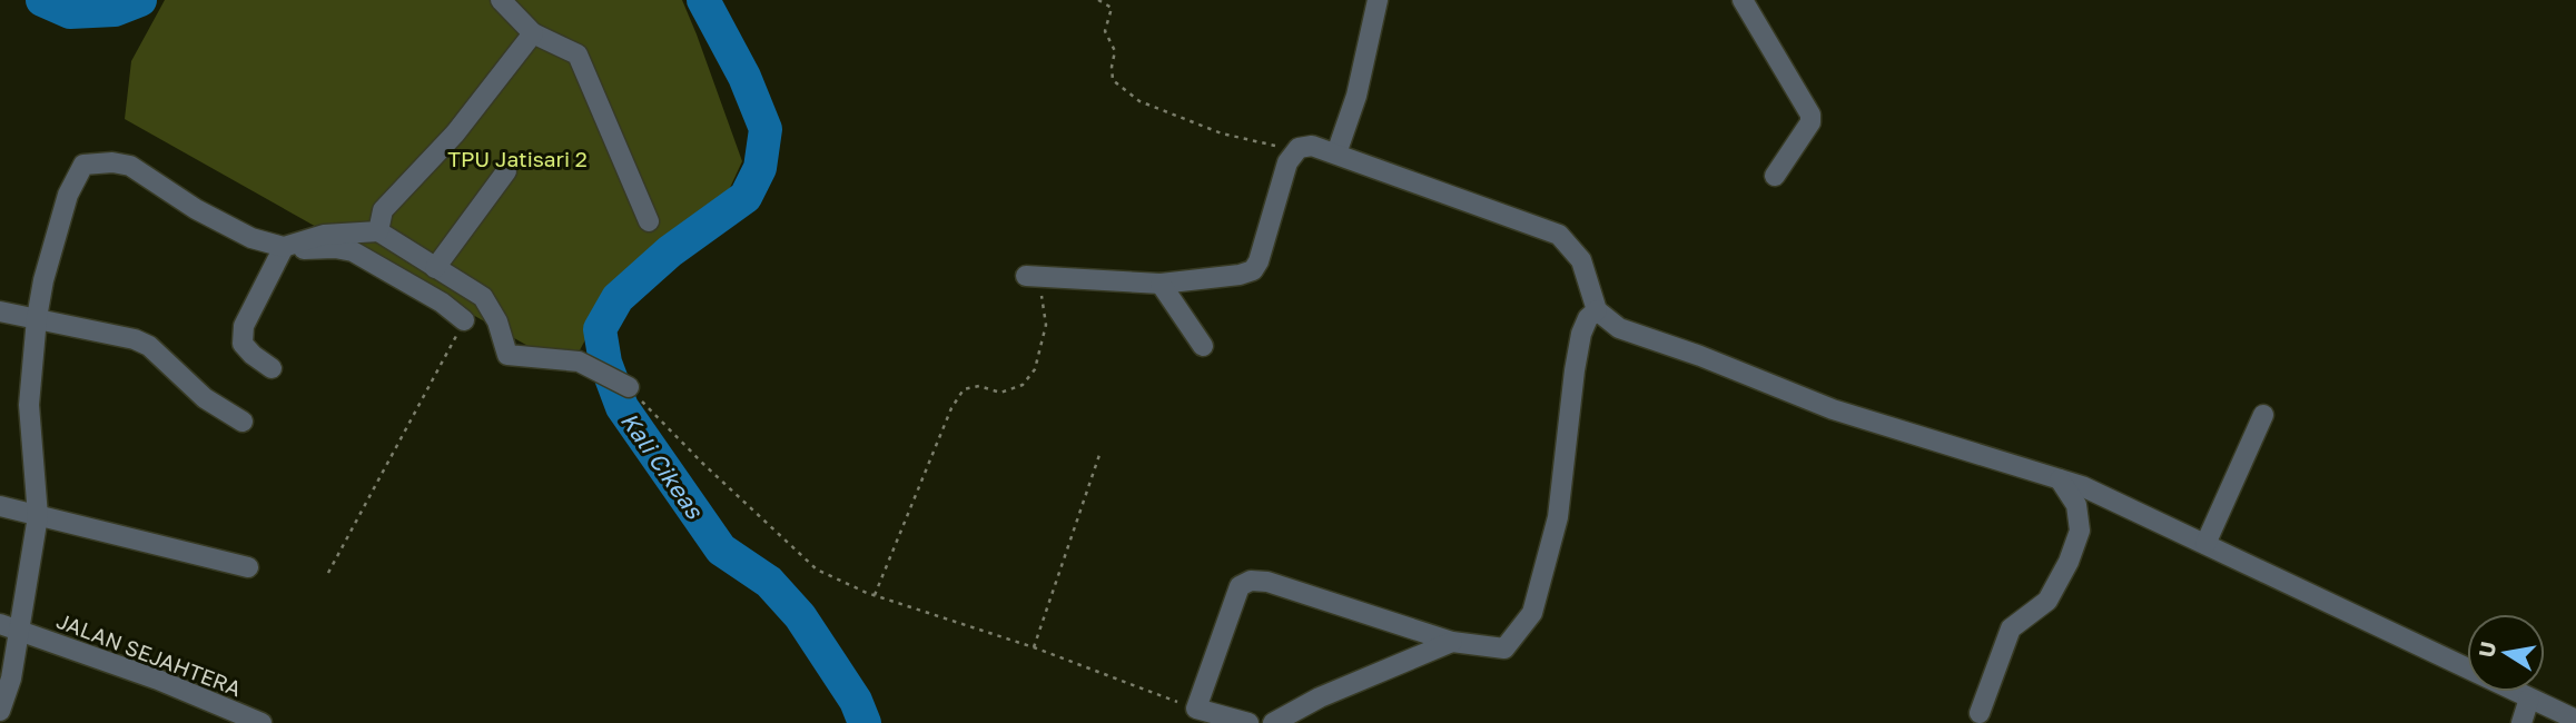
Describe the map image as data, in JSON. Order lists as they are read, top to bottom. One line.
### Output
{"streets":{"street":["JALAN SEJAHTERA"]},"water":["Kali Cikeas"],"parks":["TPU Jatisari 2"],"north":"left"}
